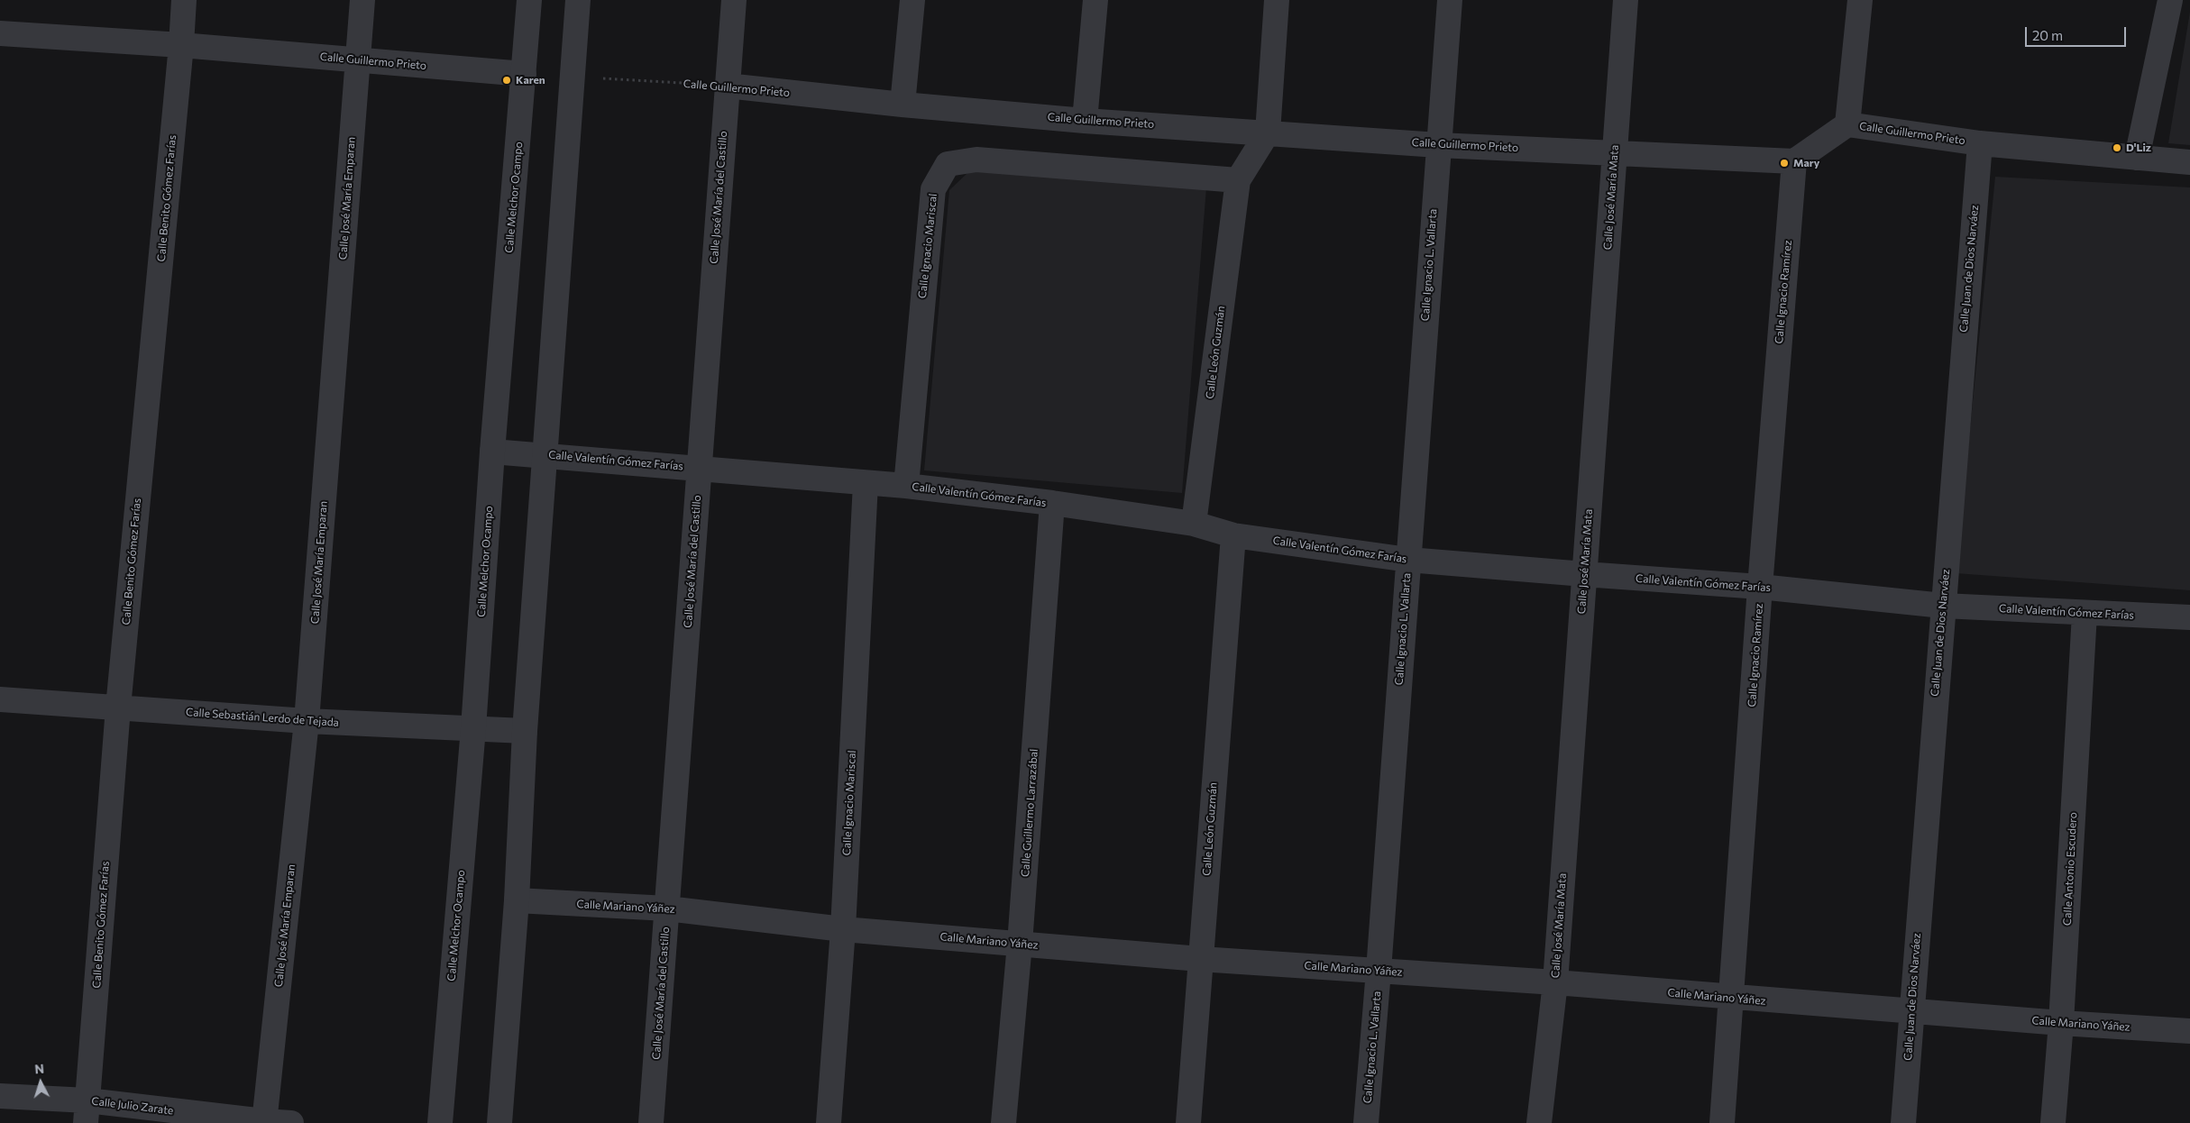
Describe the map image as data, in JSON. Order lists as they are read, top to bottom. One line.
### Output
{"streets":{"street":["Calle Guillermo Prieto","Calle Melchor Ocampo","Calle José María del Castillo","Calle José María Mata","Calle Benito Gómez Farías","Calle José María Emparan","Calle Ignacio Mariscal","Calle Ignacio L. Vallarta","Calle Juan de Dios Narváez","Calle Ignacio Ramírez","Calle León Guzmán","Calle Valentín Gómez Farías","Calle Sebastián Lerdo de Tejada","Calle Guillermo Larrazábal","Calle Antonio Escudero","Calle Mariano Yáñez","Calle Julio Zarate"]},"crossings":[["Calle Guillermo Prieto","Calle Melchor Ocampo"],["Calle Guillermo Prieto","Calle José María del Castillo"],["Calle Guillermo Prieto","Calle José María Mata"],["Calle Guillermo Prieto","Calle Benito Gómez Farías"],["Calle Guillermo Prieto","Calle José María Emparan"],["Calle Guillermo Prieto","Calle Ignacio L. Vallarta"],["Calle Guillermo Prieto","Calle Juan de Dios Narváez"],["Calle Guillermo Prieto","Calle Ignacio Ramírez"],["Calle Melchor Ocampo","Calle Valentín Gómez Farías"],["Calle Melchor Ocampo","Calle Sebastián Lerdo de Tejada"],["Calle José María del Castillo","Calle Valentín Gómez Farías"],["Calle José María del Castillo","Calle Mariano Yáñez"],["Calle José María Mata","Calle Valentín Gómez Farías"],["Calle José María Mata","Calle Mariano Yáñez"],["Calle Benito Gómez Farías","Calle Sebastián Lerdo de Tejada"],["Calle Benito Gómez Farías","Calle Julio Zarate"],["Calle José María Emparan","Calle Sebastián Lerdo de Tejada"],["Calle José María Emparan","Calle Julio Zarate"],["Calle Ignacio Mariscal","Calle León Guzmán"],["Calle Ignacio Mariscal","Calle Valentín Gómez Farías"],["Calle Ignacio Mariscal","Calle Mariano Yáñez"],["Calle Ignacio L. Vallarta","Calle Valentín Gómez Farías"],["Calle Ignacio L. Vallarta","Calle Mariano Yáñez"],["Calle Juan de Dios Narváez","Calle Valentín Gómez Farías"],["Calle Juan de Dios Narváez","Calle Mariano Yáñez"],["Calle Ignacio Ramírez","Calle Valentín Gómez Farías"],["Calle Ignacio Ramírez","Calle Mariano Yáñez"],["Calle León Guzmán","Calle Valentín Gómez Farías"],["Calle León Guzmán","Calle Mariano Yáñez"],["Calle Valentín Gómez Farías","Calle Guillermo Larrazábal"],["Calle Valentín Gómez Farías","Calle Antonio Escudero"],["Calle Guillermo Larrazábal","Calle Mariano Yáñez"],["Calle Antonio Escudero","Calle Mariano Yáñez"]],"places":["Karen","D'Liz","Mary"],"scale_bar":"20 m","north":"top"}
